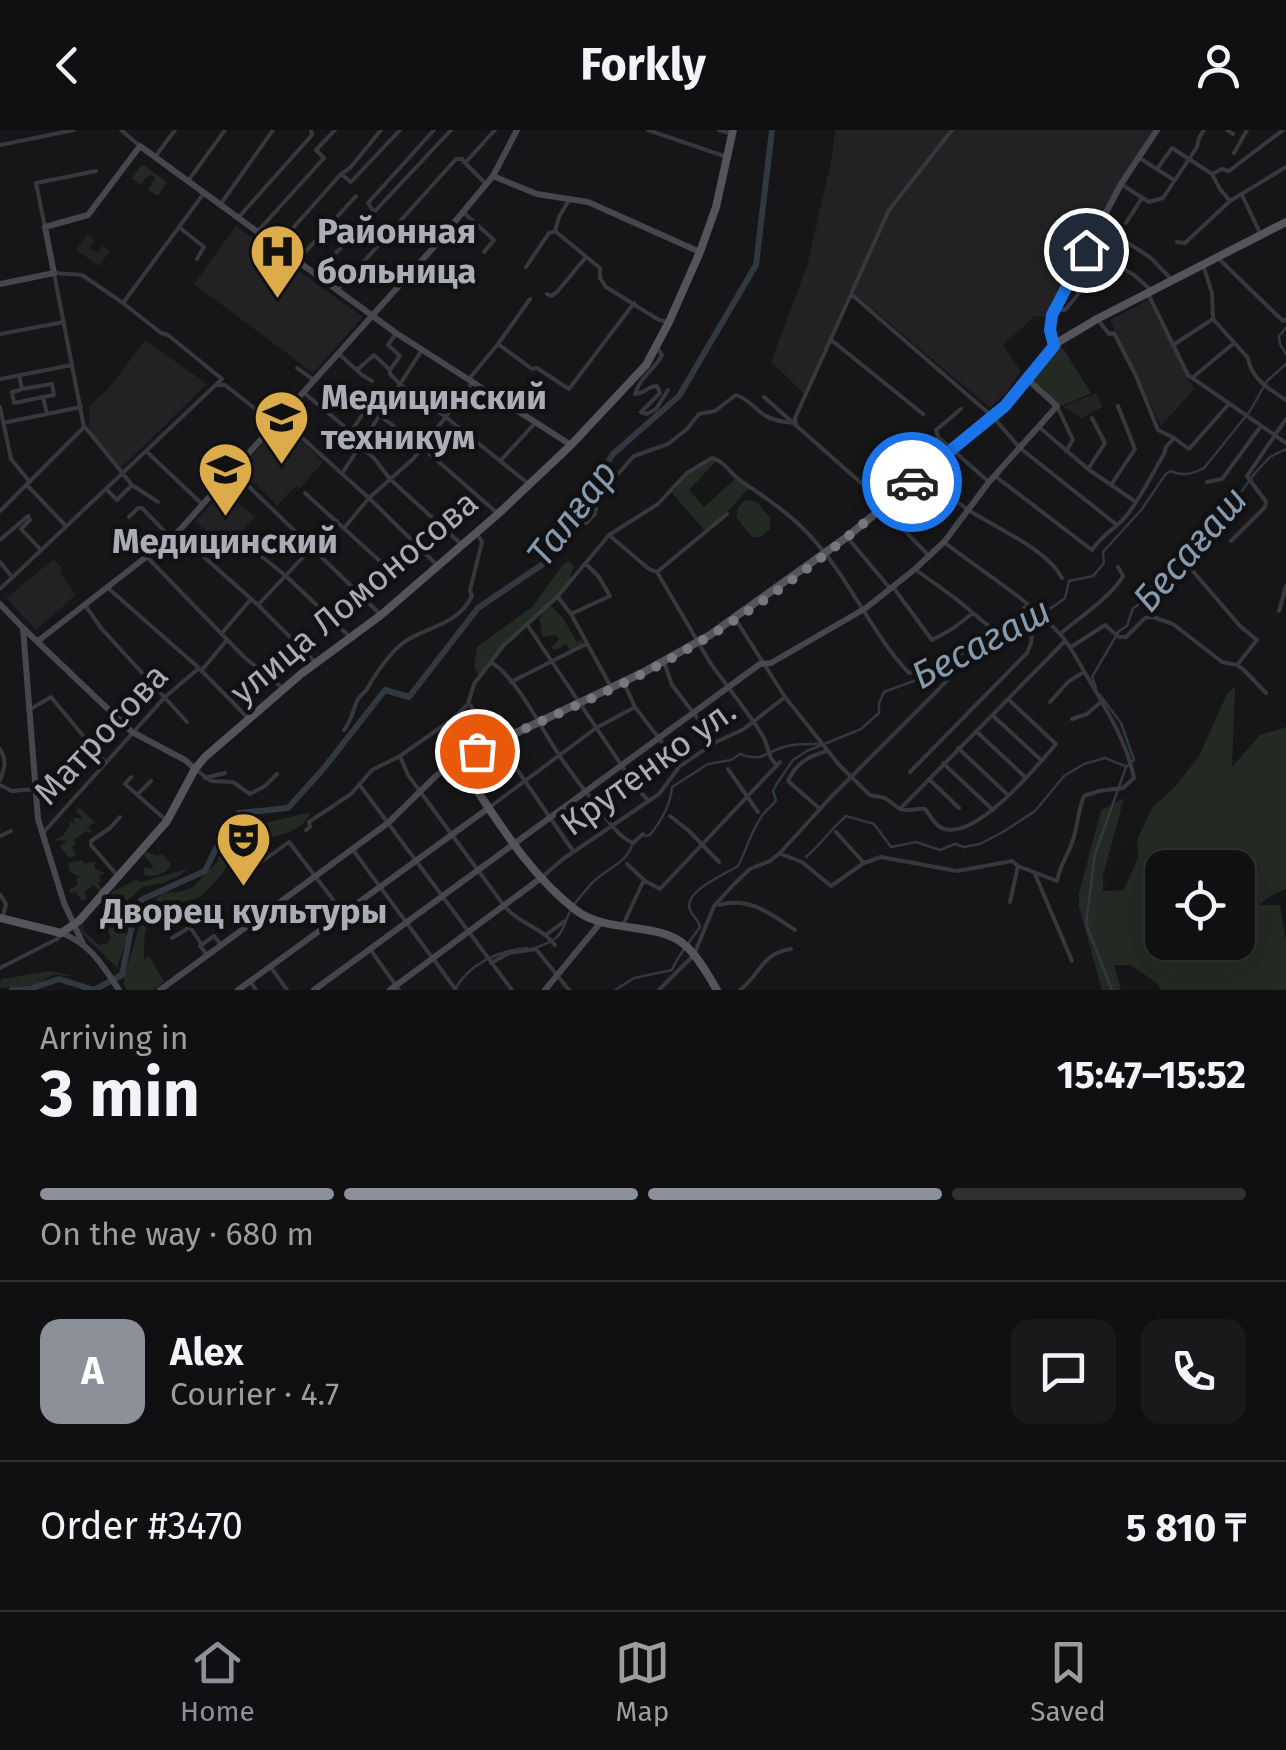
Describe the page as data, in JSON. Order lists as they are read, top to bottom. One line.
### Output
{"streets":{"main road":["улица Ломоносова"],"street":["Матросова","Крутенко ул."]},"water":["Талғар","Бесағаш","Бесагаш"],"places":{"hospital":["Районная больница"],"school or university":["Медицинский техникум","Медицинский"],"theatre":["Дворец культуры"]},"page":{"header":"Forkly","heading":["3 min","Arriving in","15:47–15:52"],"panel":["Alex","Courier · 4.7","Order #3470","5 810 ₸"],"bar":"On the way · 680 m","round":"A","tabs":["Home","Map","Saved"]}}
